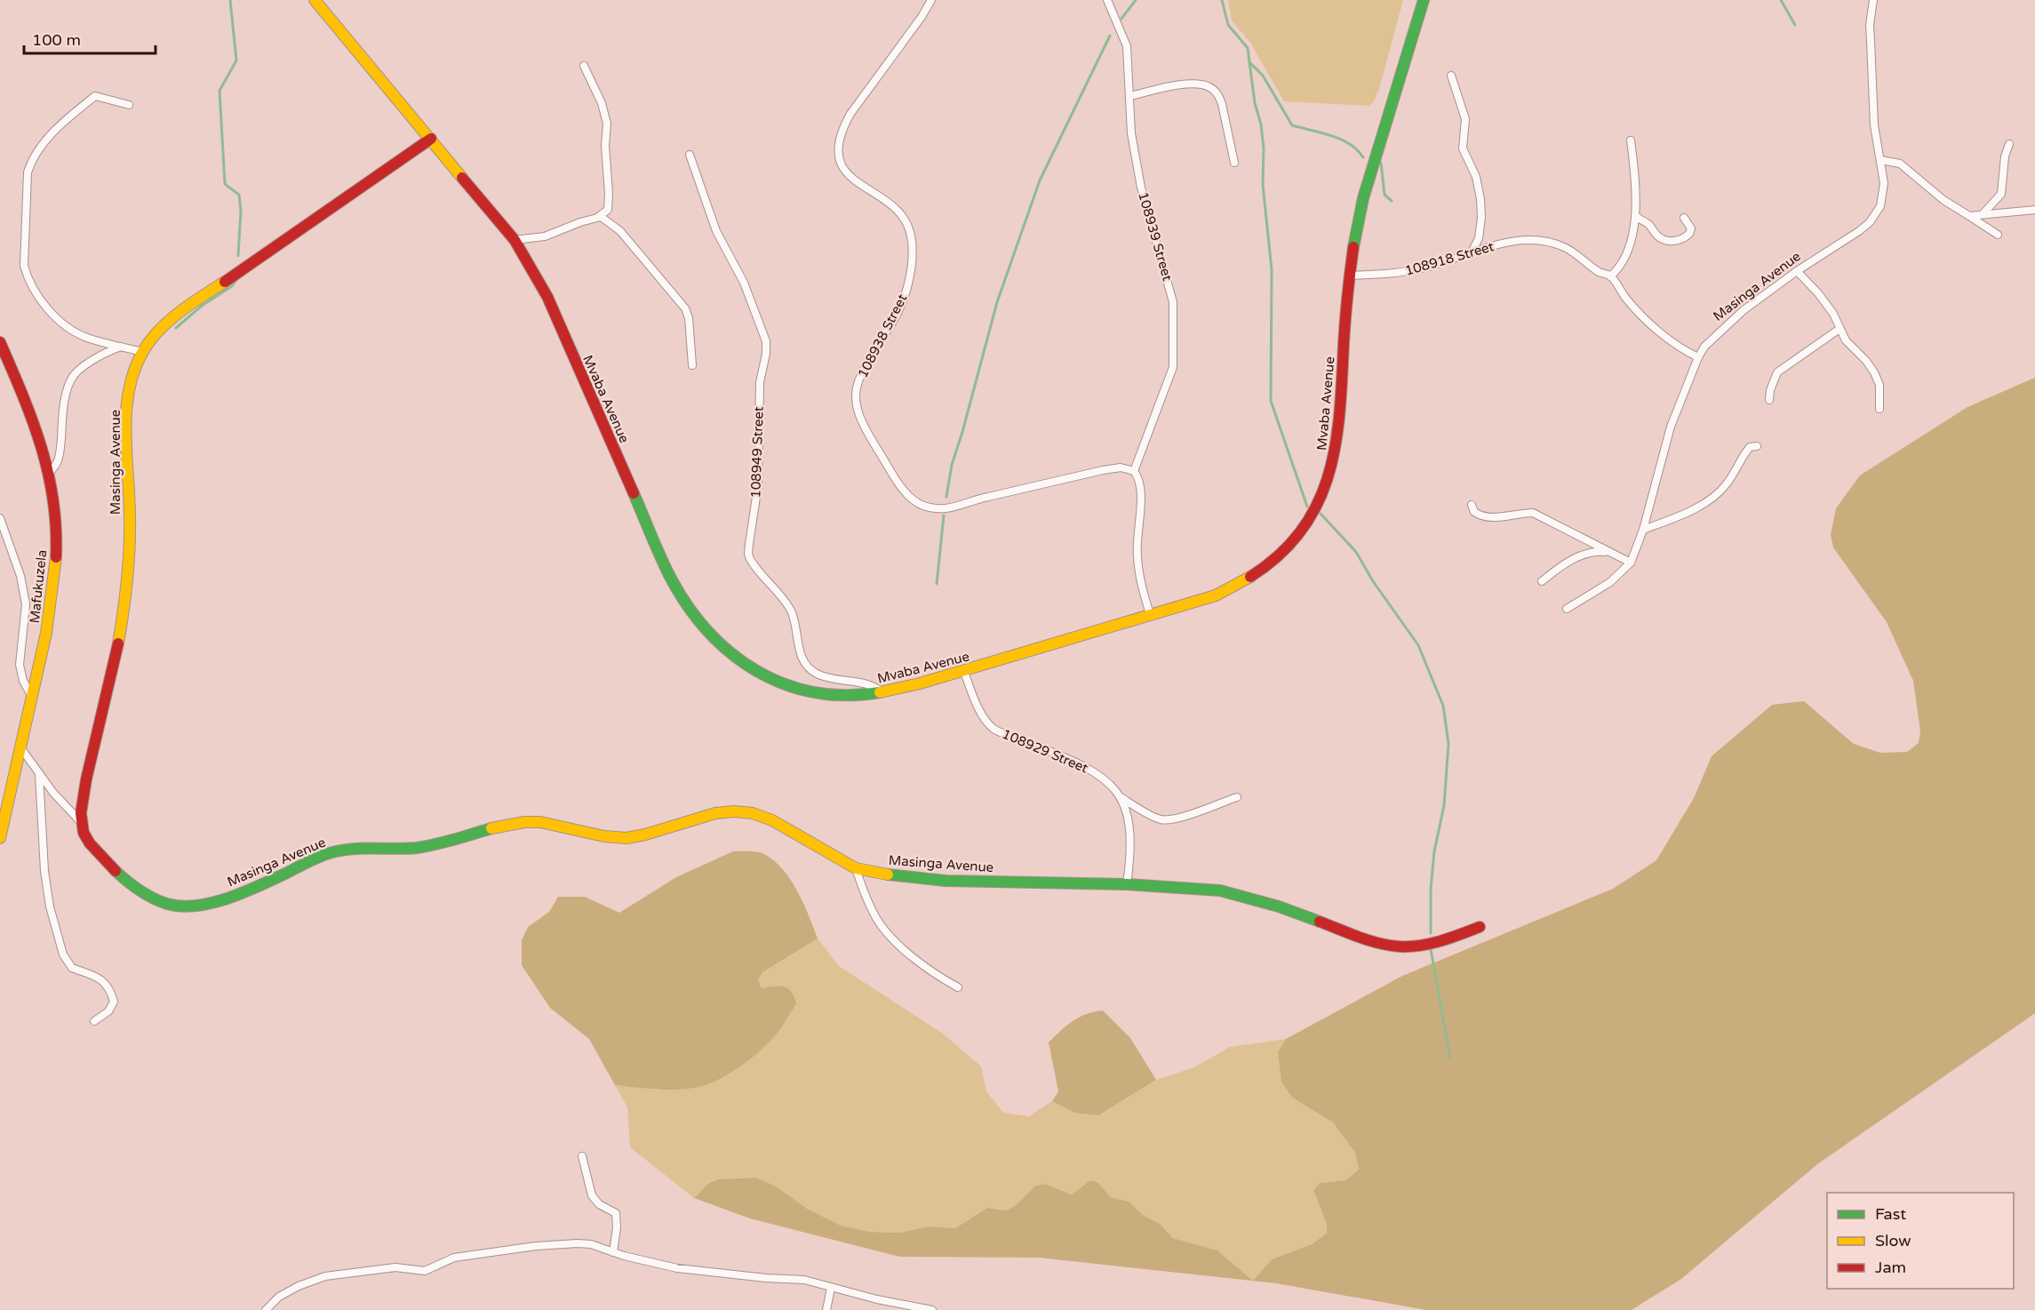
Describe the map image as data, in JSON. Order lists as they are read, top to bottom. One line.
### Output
{"streets":{"street":["108939 Street","108918 Street","Masinga Avenue","108938 Street","Mvaba Avenue","108949 Street","Mafukuzela","108929 Street"]},"crossings":[["108939 Street","108938 Street"],["108918 Street","Masinga Avenue"],["108918 Street","Mvaba Avenue"],["Masinga Avenue","Mvaba Avenue"],["Masinga Avenue","108929 Street"],["Mvaba Avenue","108949 Street"],["Mvaba Avenue","108929 Street"]],"legend":["Fast","Slow","Jam"],"scale_bar":"100 m"}
